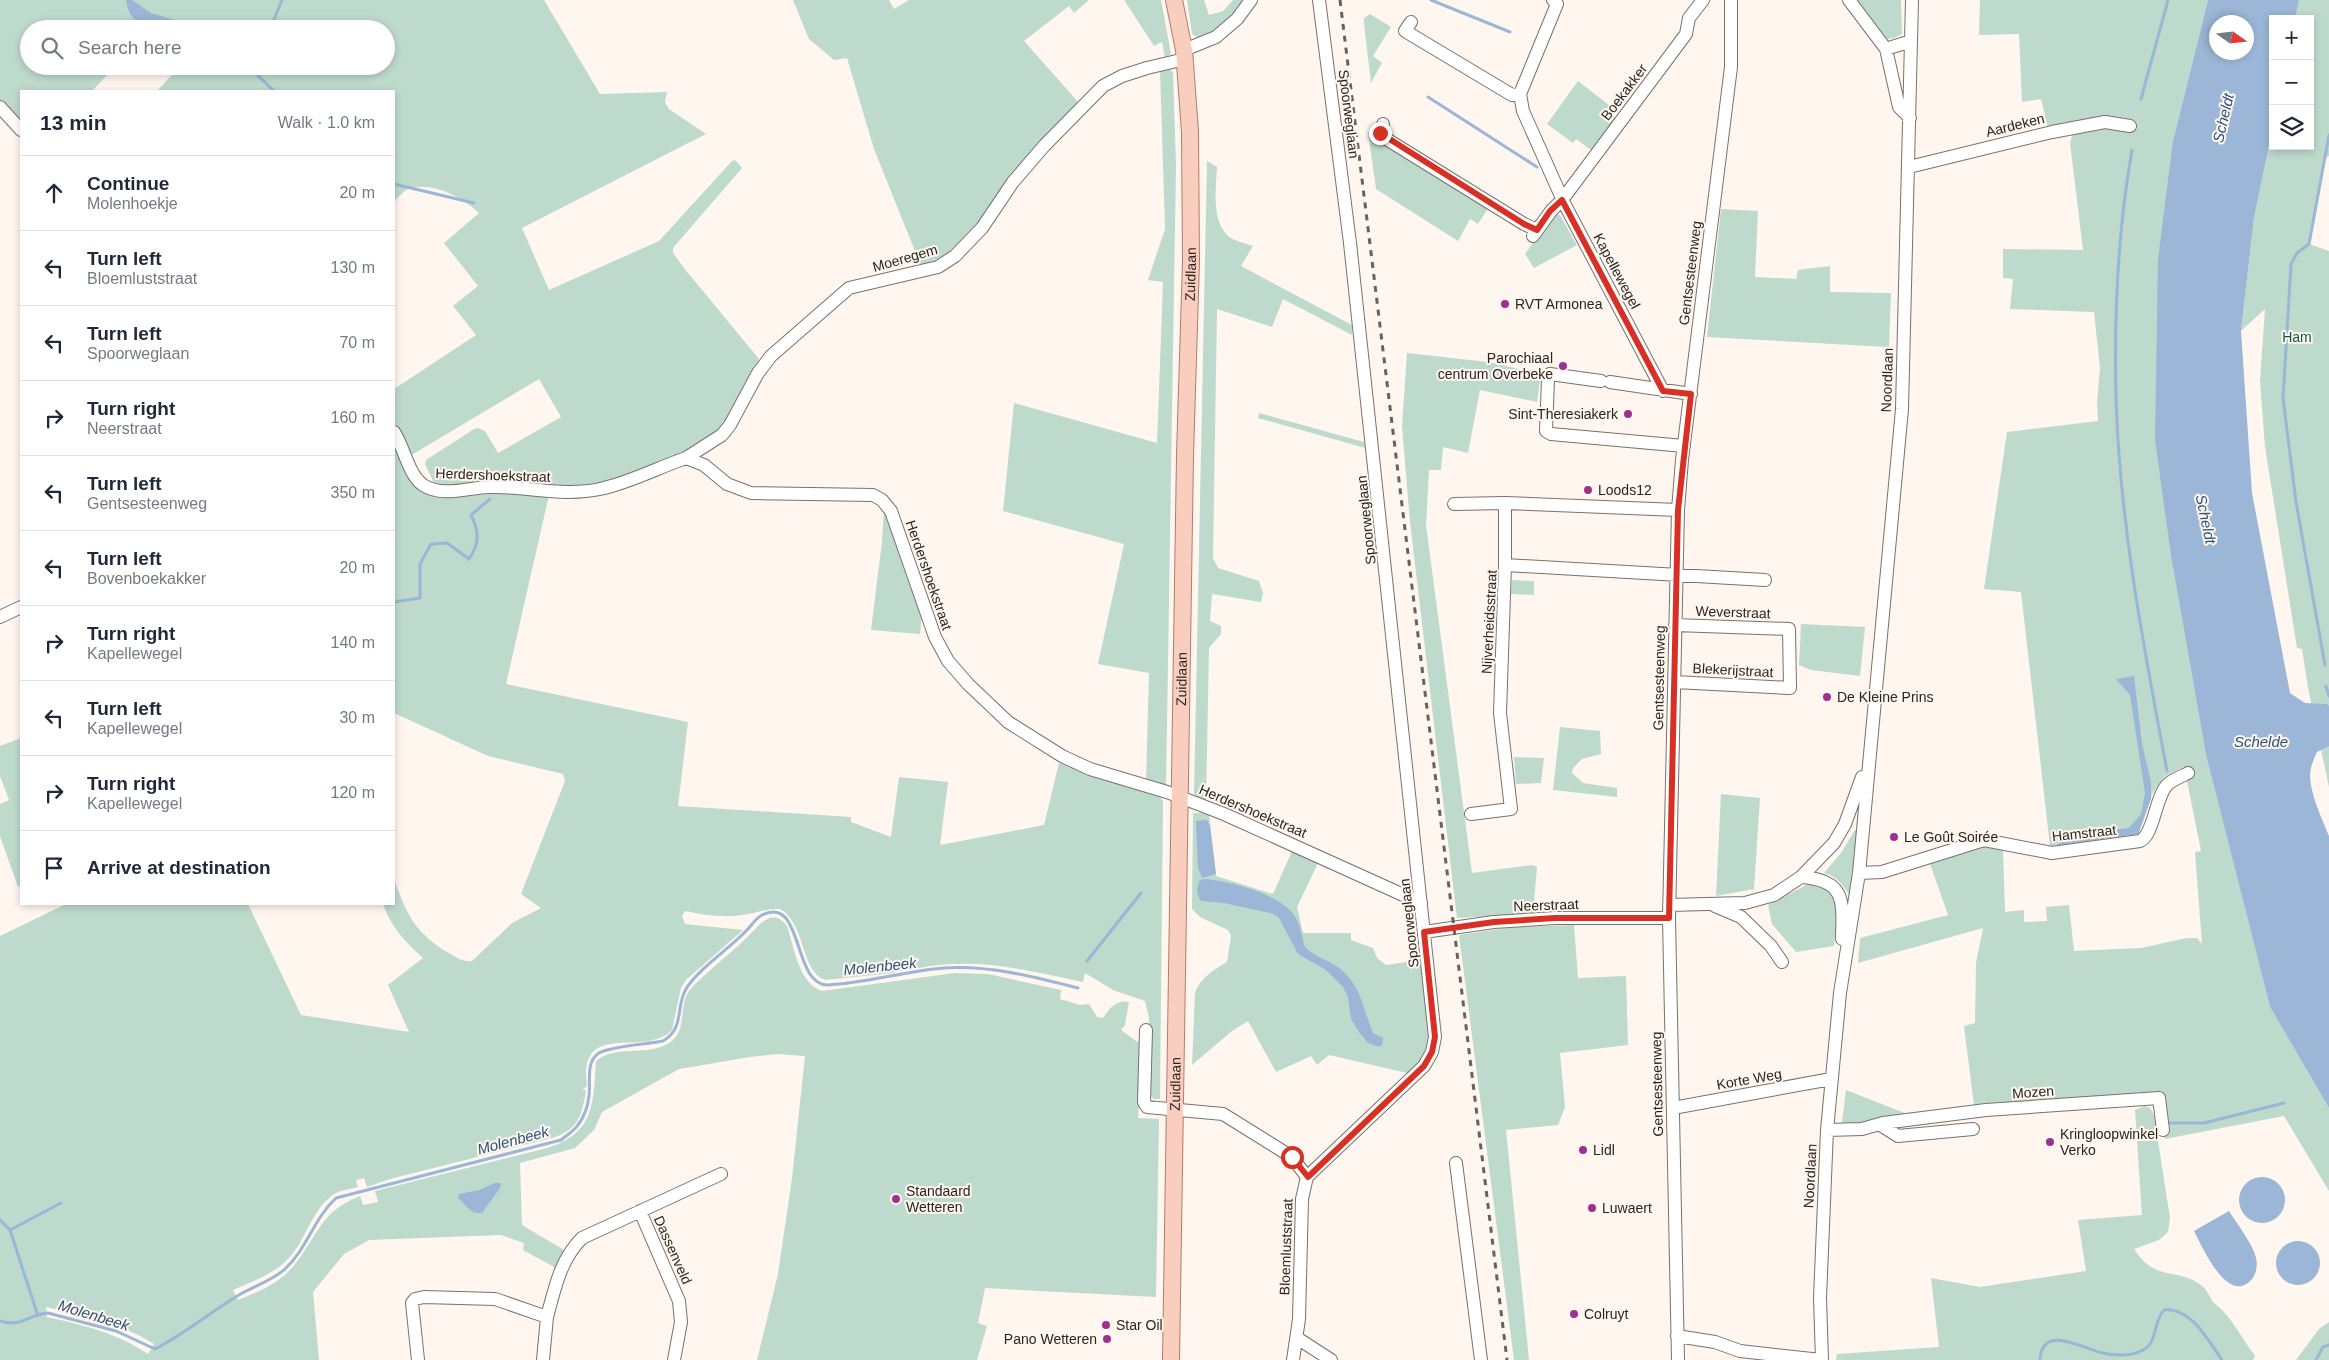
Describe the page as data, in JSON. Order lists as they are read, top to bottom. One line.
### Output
{"streets":{"main road":["Zuidlaan"],"street":["Boekakker","Spoorweglaan","Aardeken","Moeregem","Kapellewegel","Gentsesteenweg","Noordlaan","Herdershoekstraat","Weverstraat","Nijverheidsstraat","Blekerijstraat","Hamstraat","Neerstraat","Korte Weg","Mozen","Bloemluststraat","Dassenveld"]},"crossings":[["Boekakker","Kapellewegel"],["Spoorweglaan","Herdershoekstraat"],["Spoorweglaan","Neerstraat"],["Spoorweglaan","Bloemluststraat"],["Aardeken","Noordlaan"],["Moeregem","Zuidlaan"],["Moeregem","Herdershoekstraat"],["Gentsesteenweg","Noordlaan"],["Gentsesteenweg","Weverstraat"],["Gentsesteenweg","Nijverheidsstraat"],["Gentsesteenweg","Blekerijstraat"],["Gentsesteenweg","Neerstraat"],["Gentsesteenweg","Korte Weg"],["Zuidlaan","Herdershoekstraat"],["Noordlaan","Hamstraat"],["Noordlaan","Korte Weg"],["Noordlaan","Mozen"],["Weverstraat","Blekerijstraat"]],"water":["Scheldt","Schelde","Molenbeek"],"parks":["Ham"],"places":["RVT Armonea","Parochiaal centrum Overbeke","Sint-Theresiakerk","Loods12","De Kleine Prins","Le Goût Soirée","Kringloopwinkel Verko","Lidl","Standaard Wetteren","Luwaert","Colruyt","Star Oil","Pano Wetteren"],"north":"right","page":{"map_buttons":["+","−"],"search":"Search here","heading":["13 min","Walk · 1.0 km"],"list":[["Continue","Molenhoekje","20 m"],["Turn left","Bloemluststraat","130 m"],["Turn left","Spoorweglaan","70 m"],["Turn right","Neerstraat","160 m"],["Turn left","Gentsesteenweg","350 m"],["Turn left","Bovenboekakker","20 m"],["Turn right","Kapellewegel","140 m"],["Turn left","Kapellewegel","30 m"],["Turn right","Kapellewegel","120 m"],"Arrive at destination"]}}
